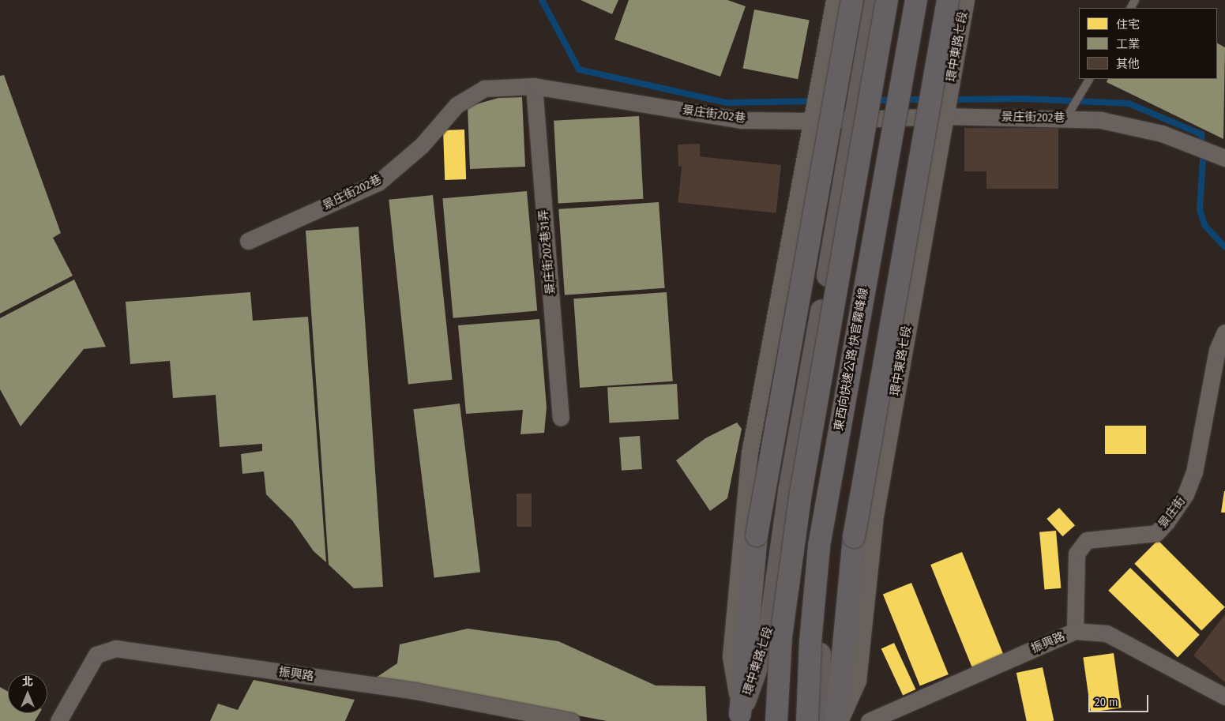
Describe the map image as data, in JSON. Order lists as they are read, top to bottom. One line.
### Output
{"streets":{"highway":["東西向快速公路 快官霧峰線"],"street":["環中東路七段","景庄街202巷","景庄街202巷31弄","景庄街","振興路"]},"crossings":[["環中東路七段","景庄街202巷"],["景庄街202巷","景庄街202巷31弄"],["景庄街","振興路"]],"legend":["住宅","工業","其他"],"scale_bar":"20 m","north":"top"}
